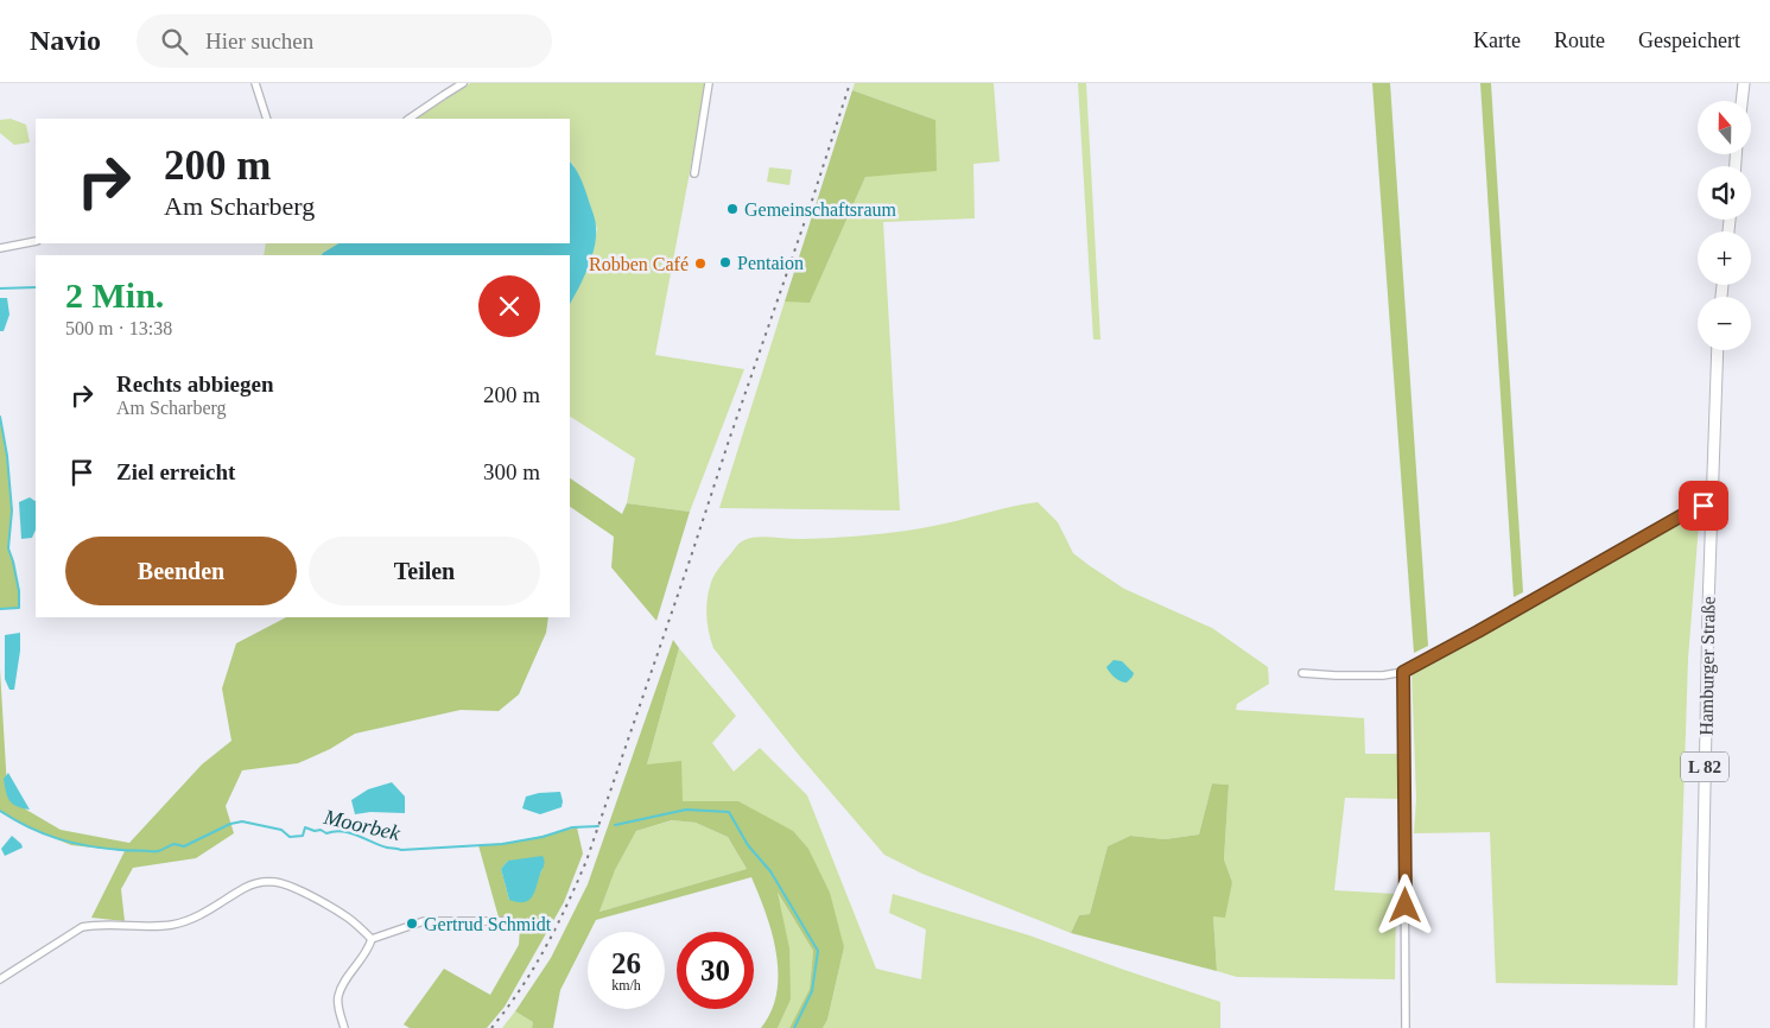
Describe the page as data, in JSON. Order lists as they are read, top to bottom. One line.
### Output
{"streets":{"main road":["Hamburger Straße","L 82"]},"water":["Moorbek"],"places":["Gemeinschaftsraum","Pentaion","Robben Café","Gertrud Schmidt"],"north":"top","page":{"header":"Navio","search":"Hier suchen","nav":["Karte","Route","Gespeichert"],"map_buttons":["+","−"],"turn":["200 m","Am Scharberg"],"heading":["2 Min.","500 m · 13:38"],"list":[{"name":"Rechts abbiegen","note":"Am Scharberg","value":"200 m"},{"name":"Ziel erreicht","value":"300 m"}],"buttons":["Beenden","Teilen"],"speed":"26 km/h","limit":"30"}}
